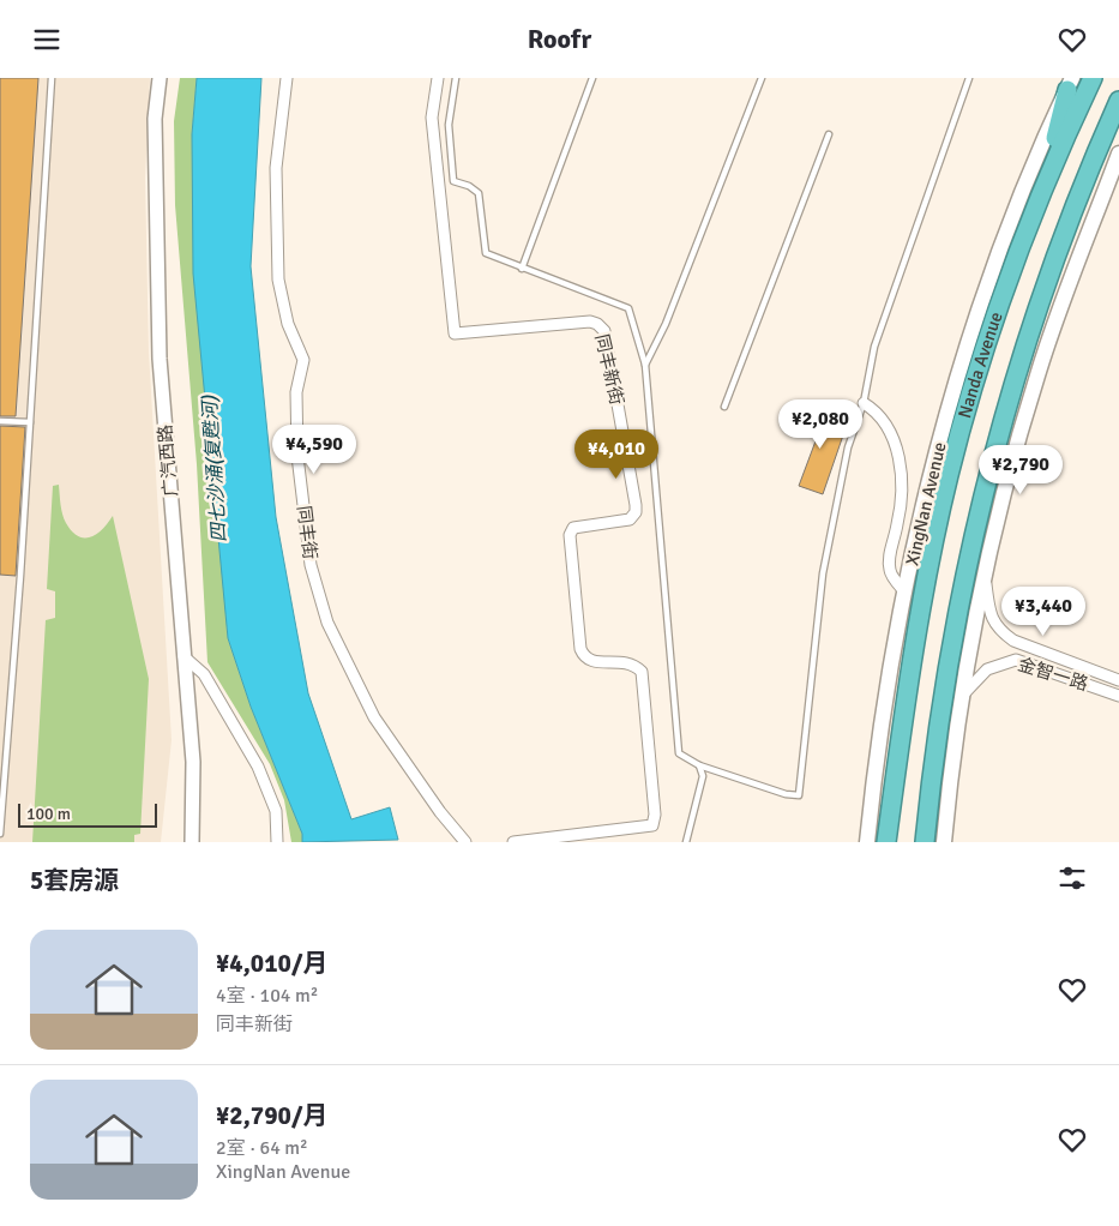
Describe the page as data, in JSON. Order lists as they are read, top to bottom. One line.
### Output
{"streets":{"highway":["Nanda Avenue"],"main road":["XingNan Avenue"],"street":["同丰新街","广汽西路","同丰街","金智一路"]},"water":["四七沙涌(复甦河)"],"scale_bar":"100 m","page":{"header":"Roofr","price":["¥2,080","¥4,590","¥4,010","¥2,790","¥3,440"],"scale":"100 m","heading":"5套房源","list":[{"name":"¥4,010/月","note":"4室 · 104 m² · 同丰新街"},{"name":"¥2,790/月","note":"2室 · 64 m² · XingNan Avenue"}]}}
